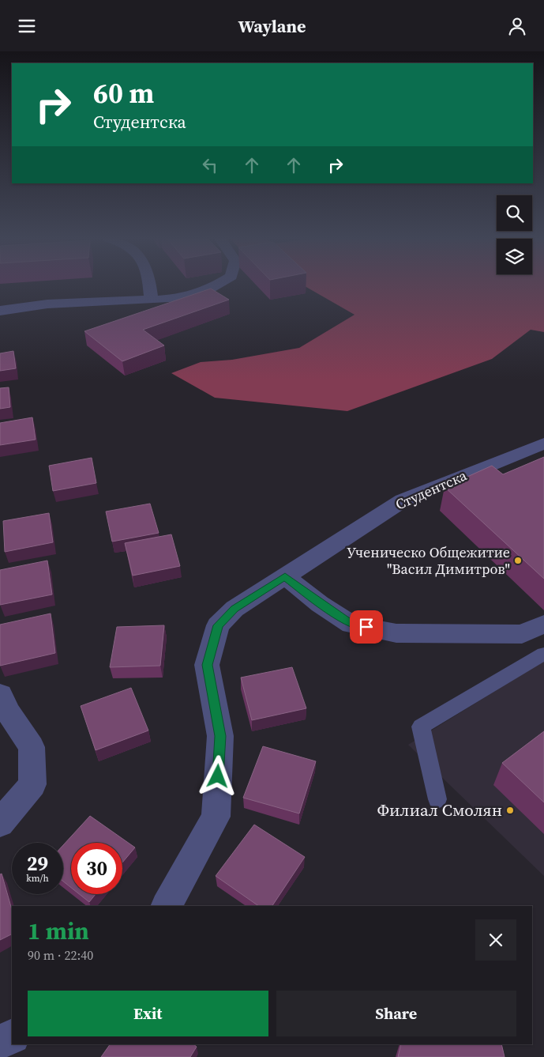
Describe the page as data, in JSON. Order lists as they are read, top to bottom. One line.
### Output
{"streets":{"street":["Студентска"]},"places":["Ученическо Общежитие \"Васил Димитров\"","Филиал Смолян"],"page":{"header":"Waylane","turn":["60 m","Студентска"],"speed":"29 km/h","limit":"30","heading":["1 min","90 m · 22:40"],"buttons":["Exit","Share"]}}
